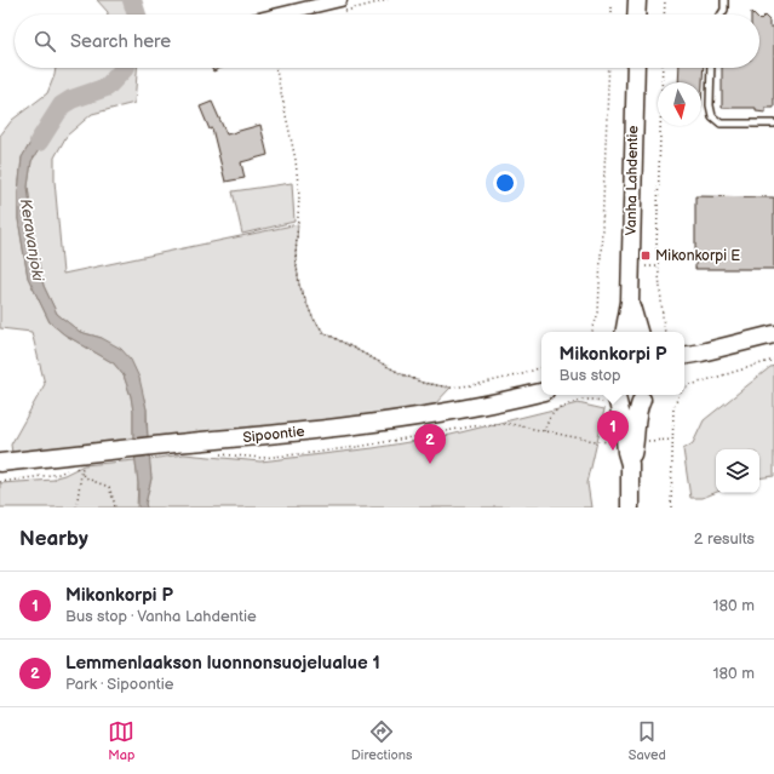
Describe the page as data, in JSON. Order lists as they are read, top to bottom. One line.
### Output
{"streets":{"main road":["Vanha Lahdentie","Sipoontie"]},"water":["Keravanjoki"],"places":{"transit":["Mikonkorpi E"]},"north":"bottom","page":{"search":"Search here","popup":["Mikonkorpi P","Bus stop"],"pins":["1","2"],"heading":["Nearby","2 results"],"list":[{"mark":"1","name":"Mikonkorpi P","note":"Bus stop · Vanha Lahdentie","value":"180 m"},{"mark":"2","name":"Lemmenlaakson luonnonsuojelualue 1","note":"Park · Sipoontie","value":"180 m"}],"nav":["Map","Directions","Saved"]}}
